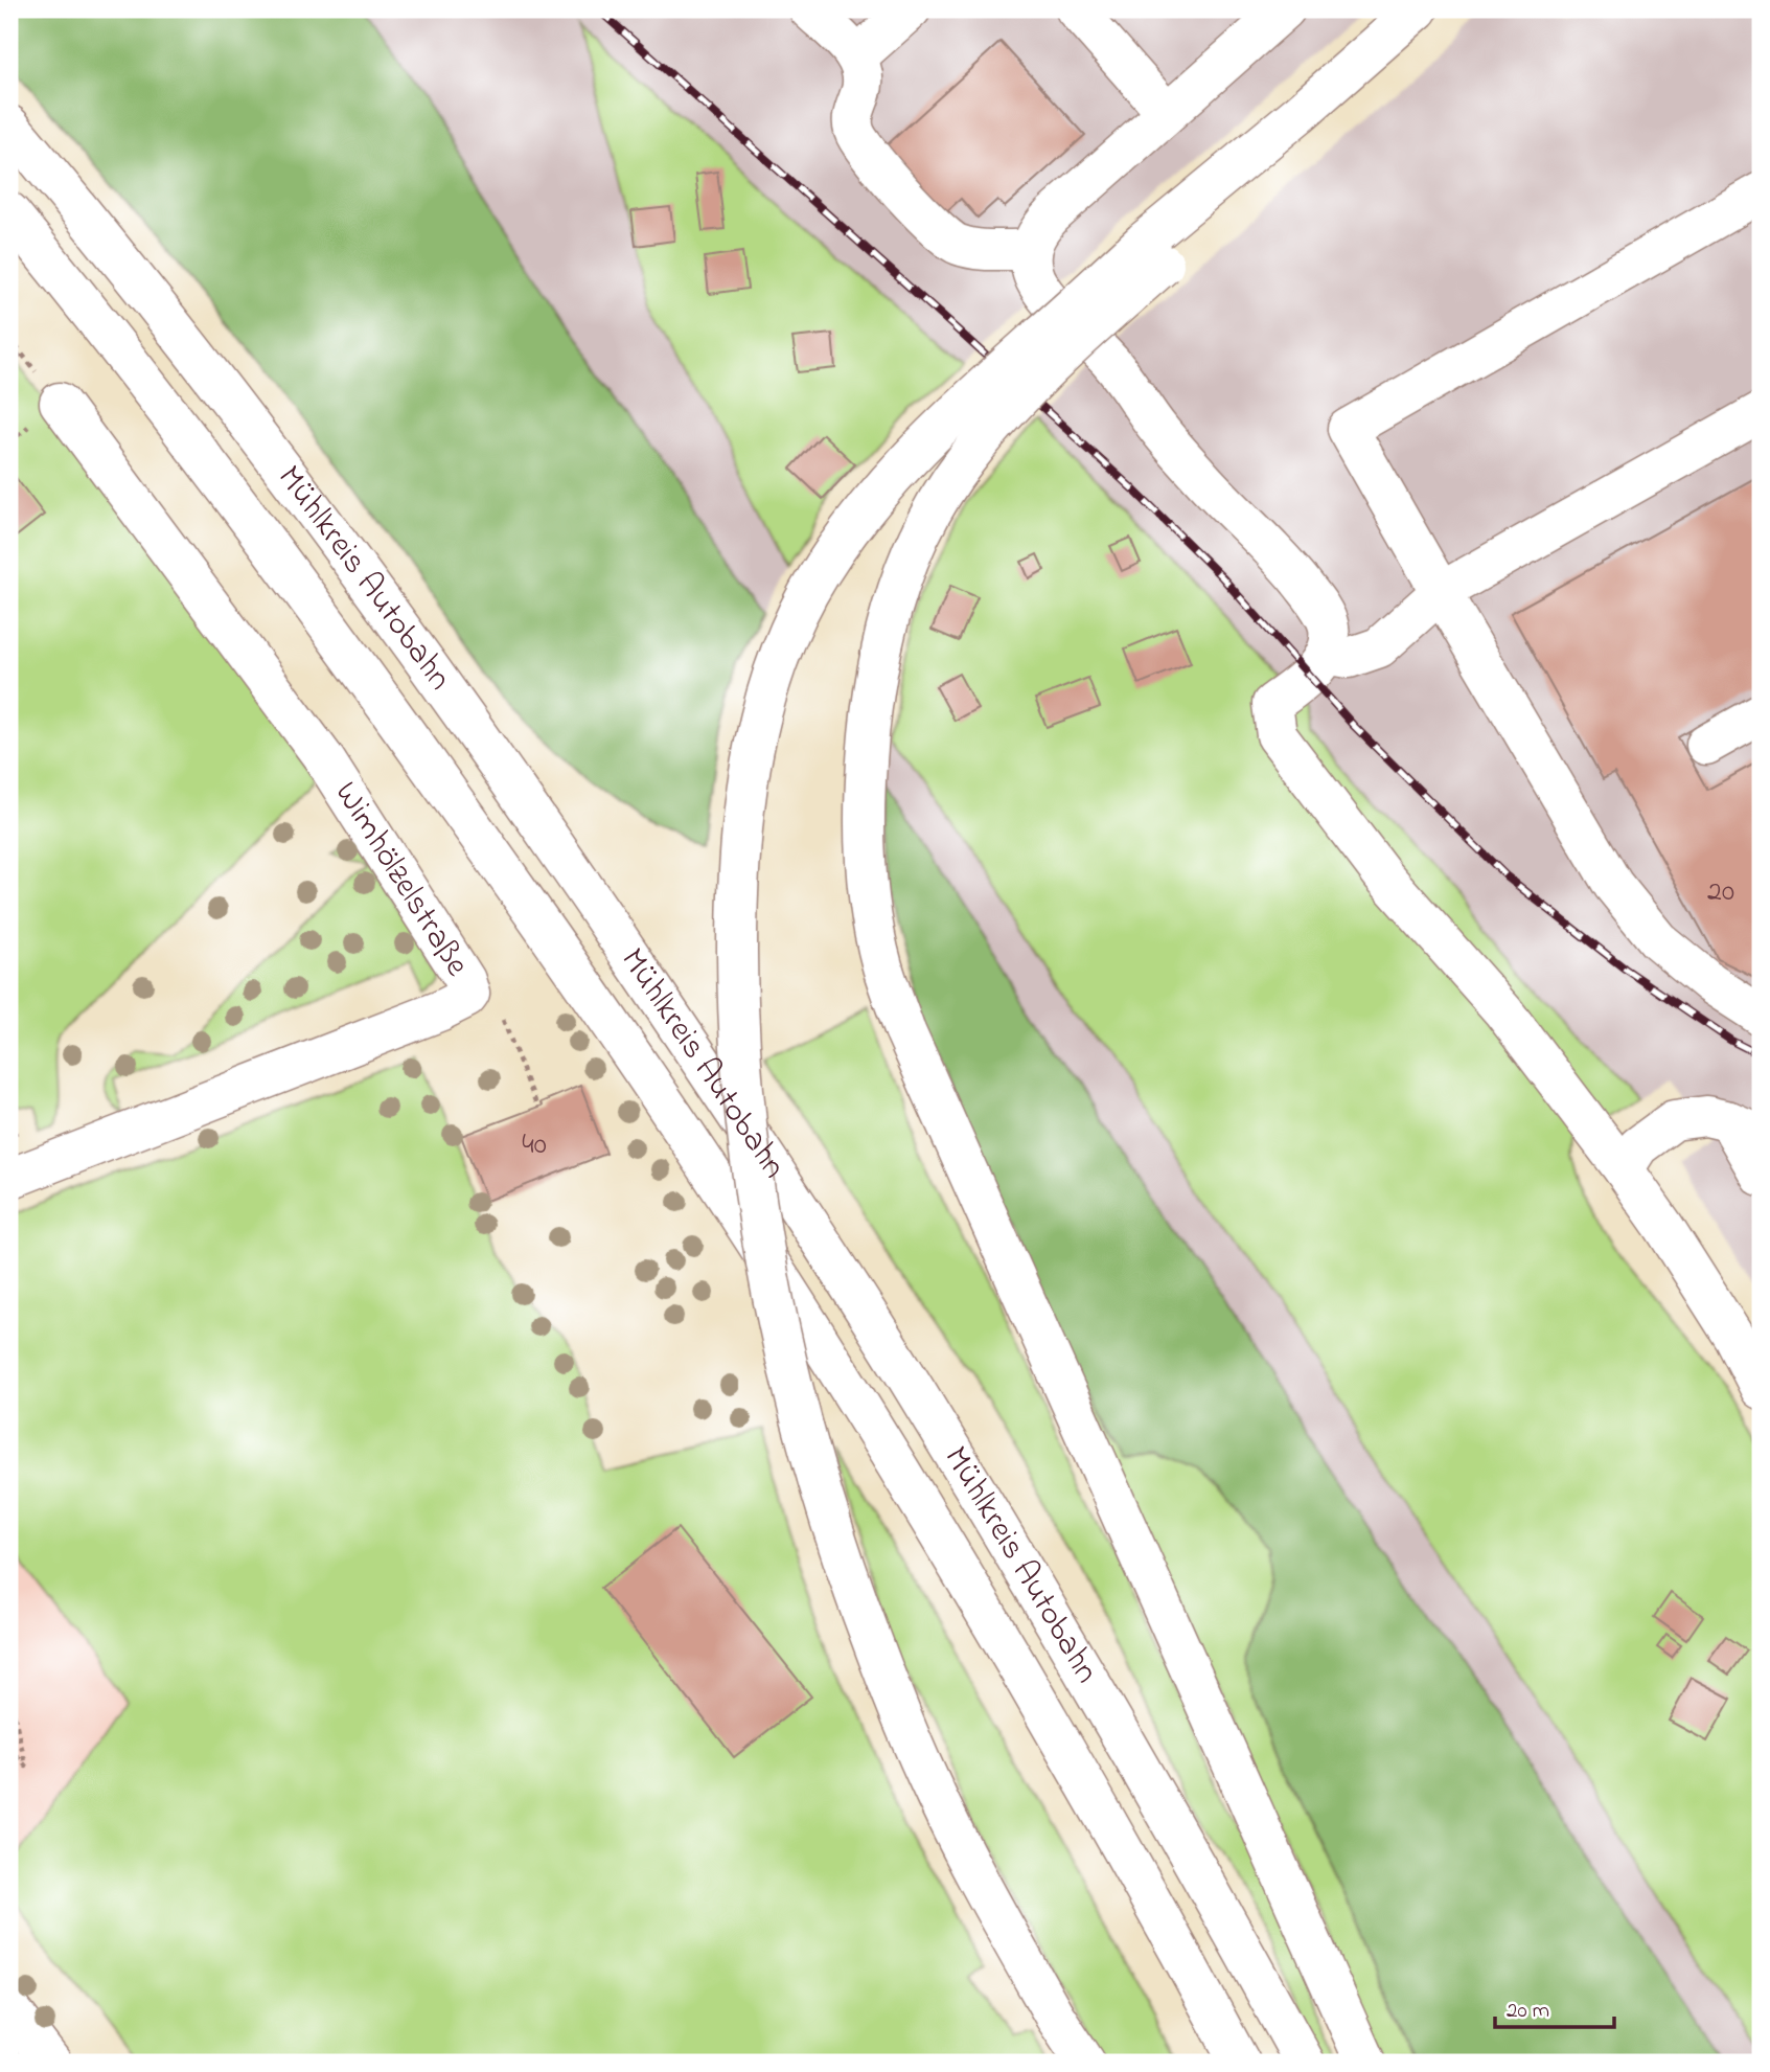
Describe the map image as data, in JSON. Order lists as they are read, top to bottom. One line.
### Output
{"streets":{"main road":["Mühlkreis Autobahn","Wimhölzelstraße"]},"house_numbers":["20","40"],"scale_bar":"20 m"}
